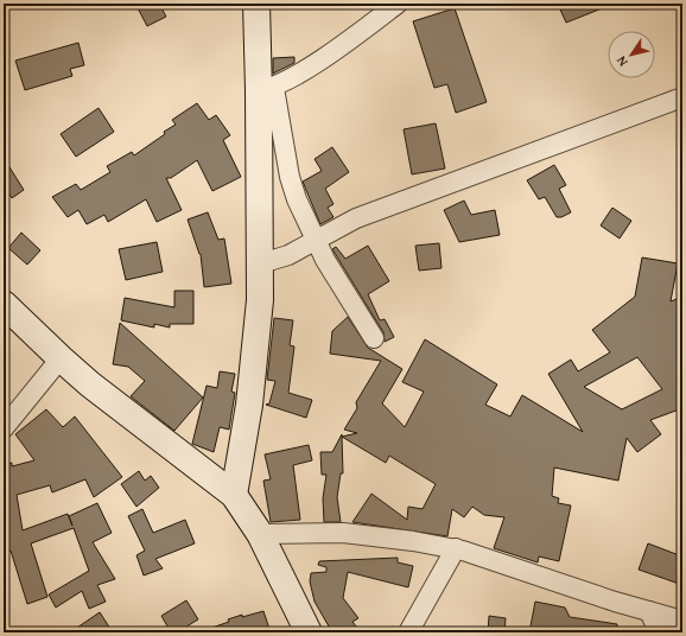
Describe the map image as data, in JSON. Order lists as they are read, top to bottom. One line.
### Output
{"north":"bottom left"}
